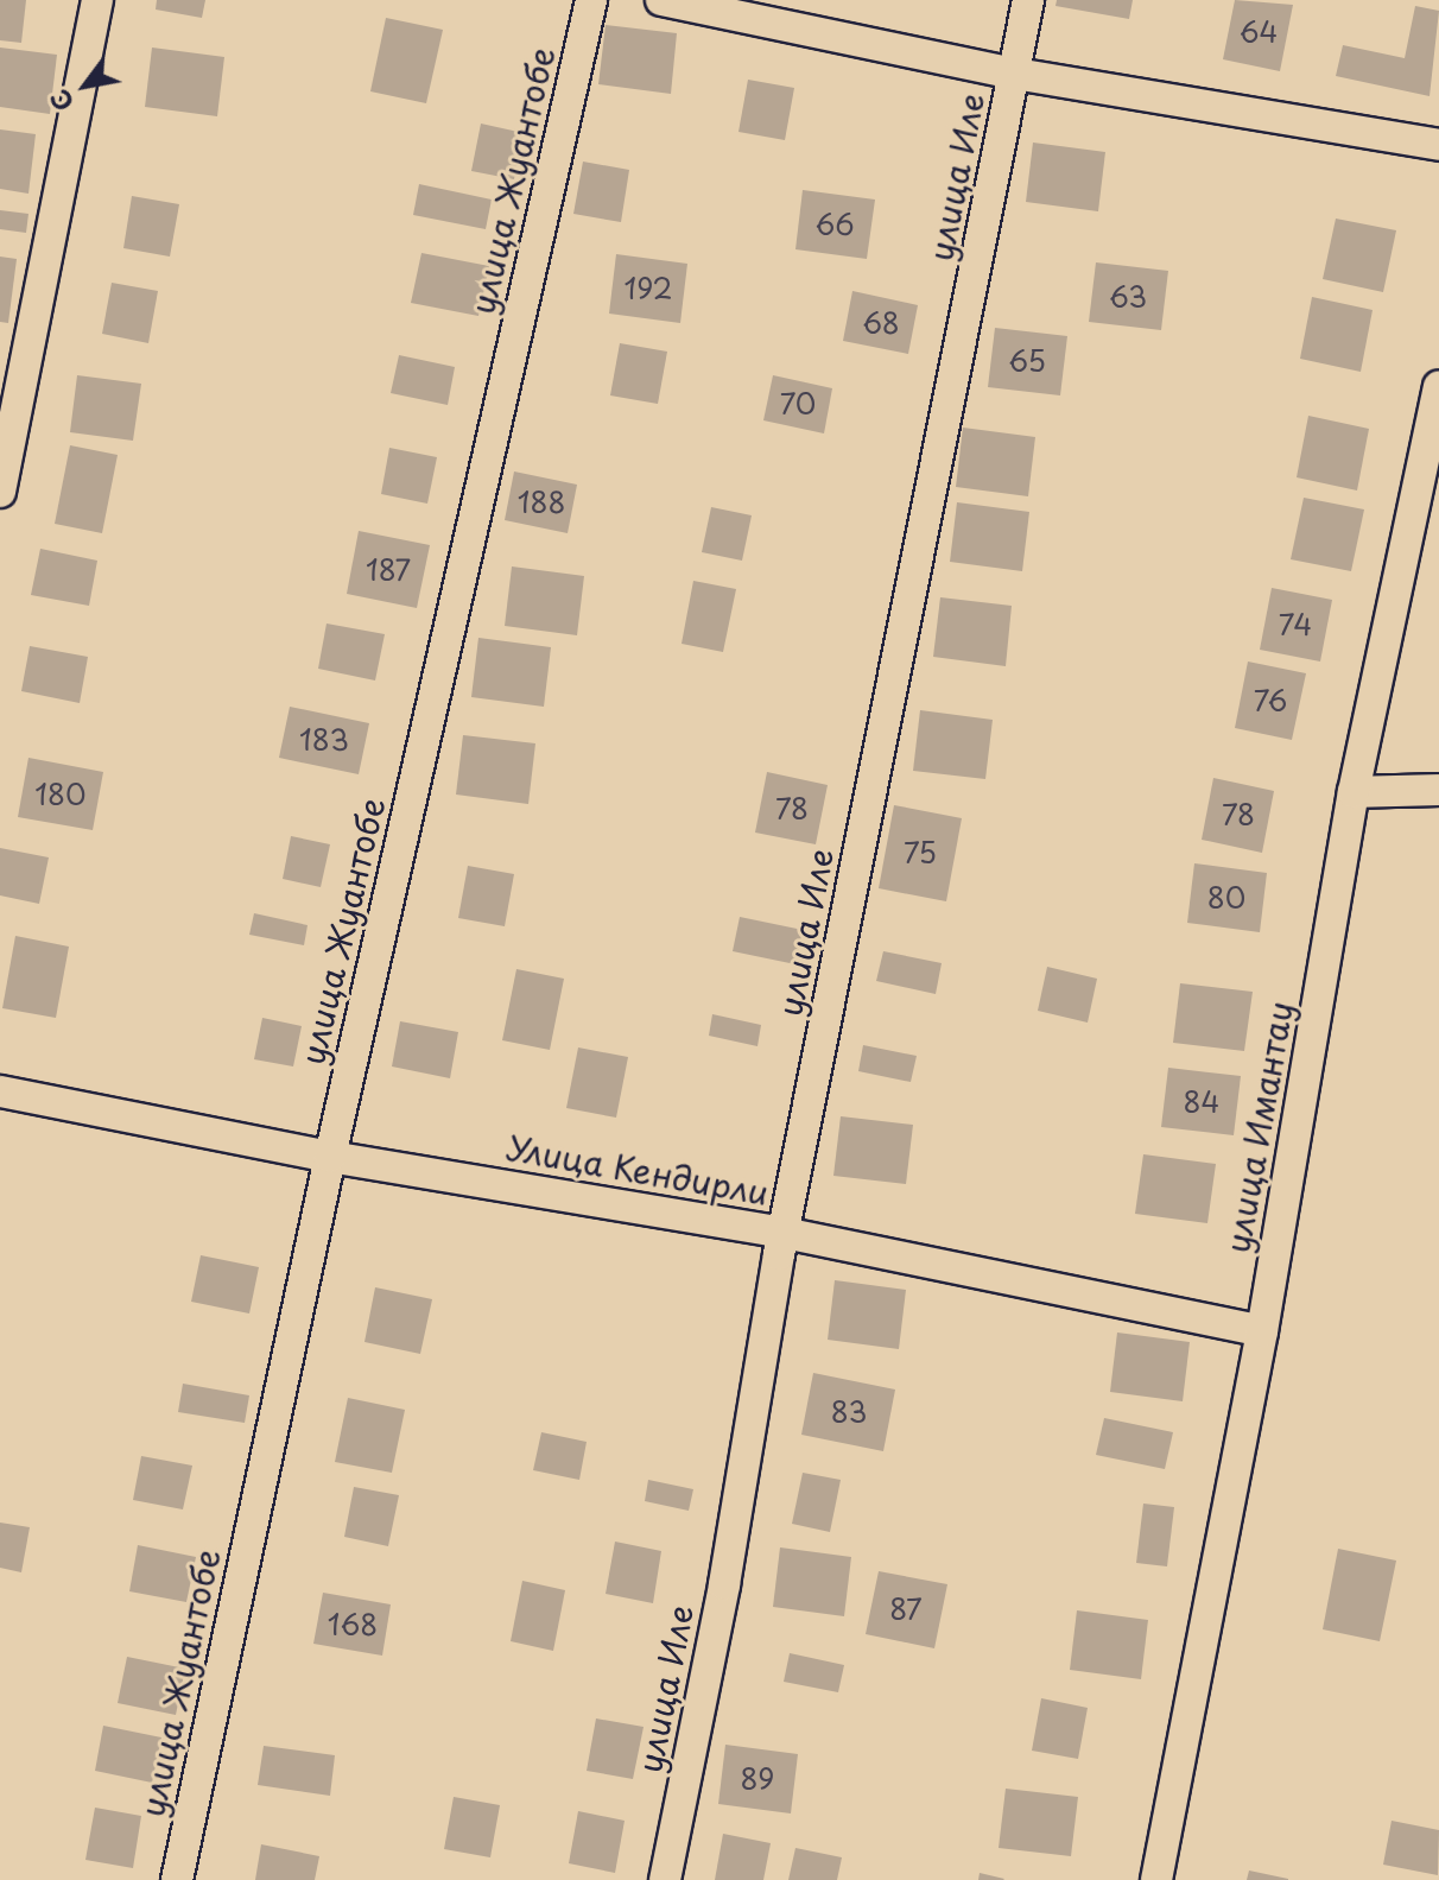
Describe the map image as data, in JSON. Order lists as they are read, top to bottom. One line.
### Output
{"streets":{"street":["улица Иле","улица Жуантобе","улица Имантау","Улица Кендирли"]},"crossings":[["улица Иле","Улица Кендирли"],["улица Жуантобе","Улица Кендирли"],["улица Имантау","Улица Кендирли"]],"house_numbers":["64","66","192","63","68","65","70","188","187","74","76","183","180","78","78","75","80","84","83","87","168","89"],"north":"bottom left"}
